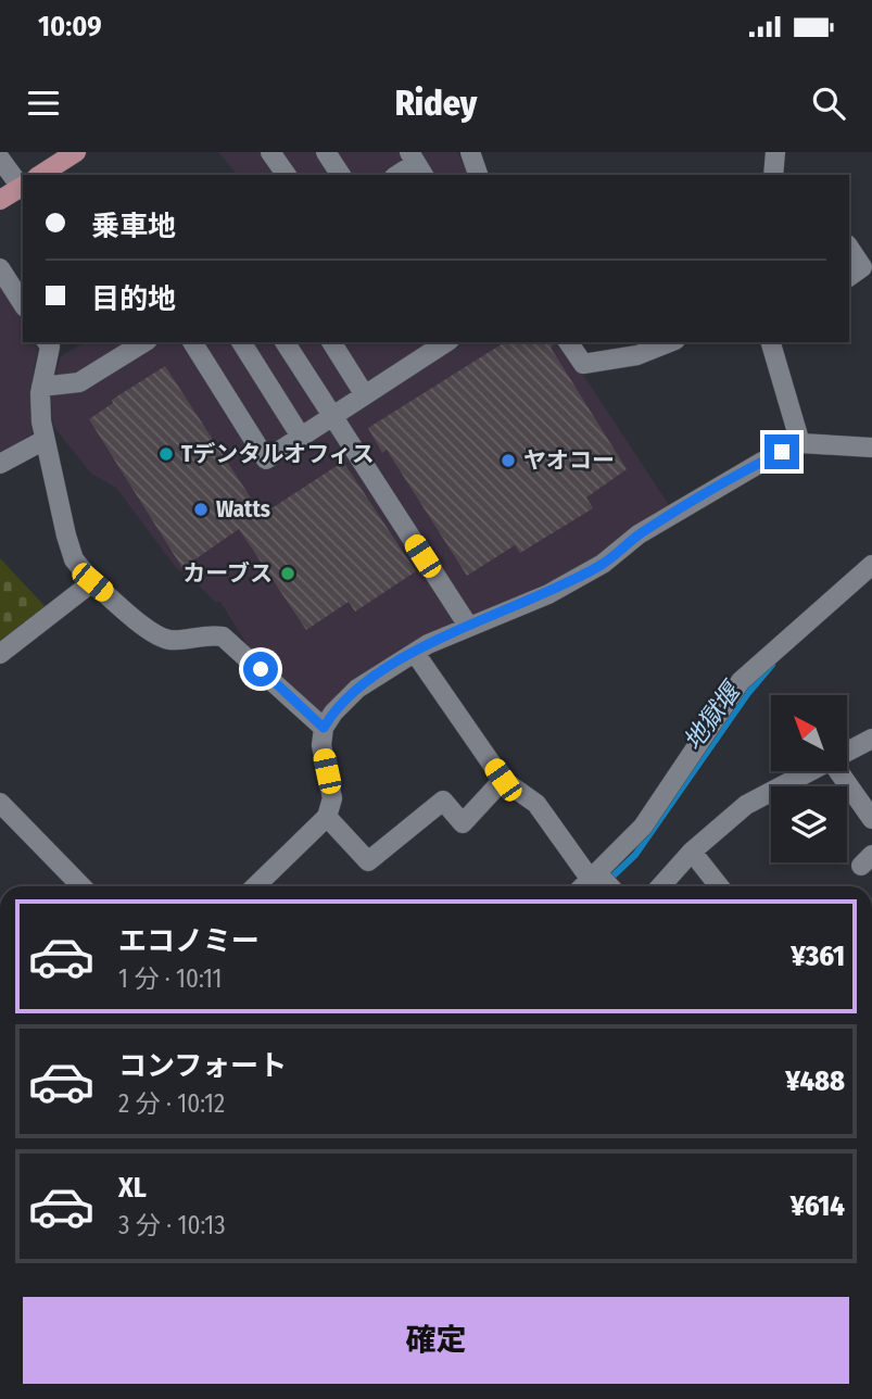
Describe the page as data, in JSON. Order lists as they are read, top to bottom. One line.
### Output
{"water":["地獄堰"],"places":["Tデンタルオフィス","ヤオコー","Watts","カーブス"],"north":"top left","page":{"status":"10:09","header":"Ridey","banner":["乗車地","目的地"],"list":[{"name":"エコノミー","note":"1 分 · 10:11","value":"¥361"},{"name":"コンフォート","note":"2 分 · 10:12","value":"¥488"},{"name":"XL","note":"3 分 · 10:13","value":"¥614"}],"buttons":"確定"}}
